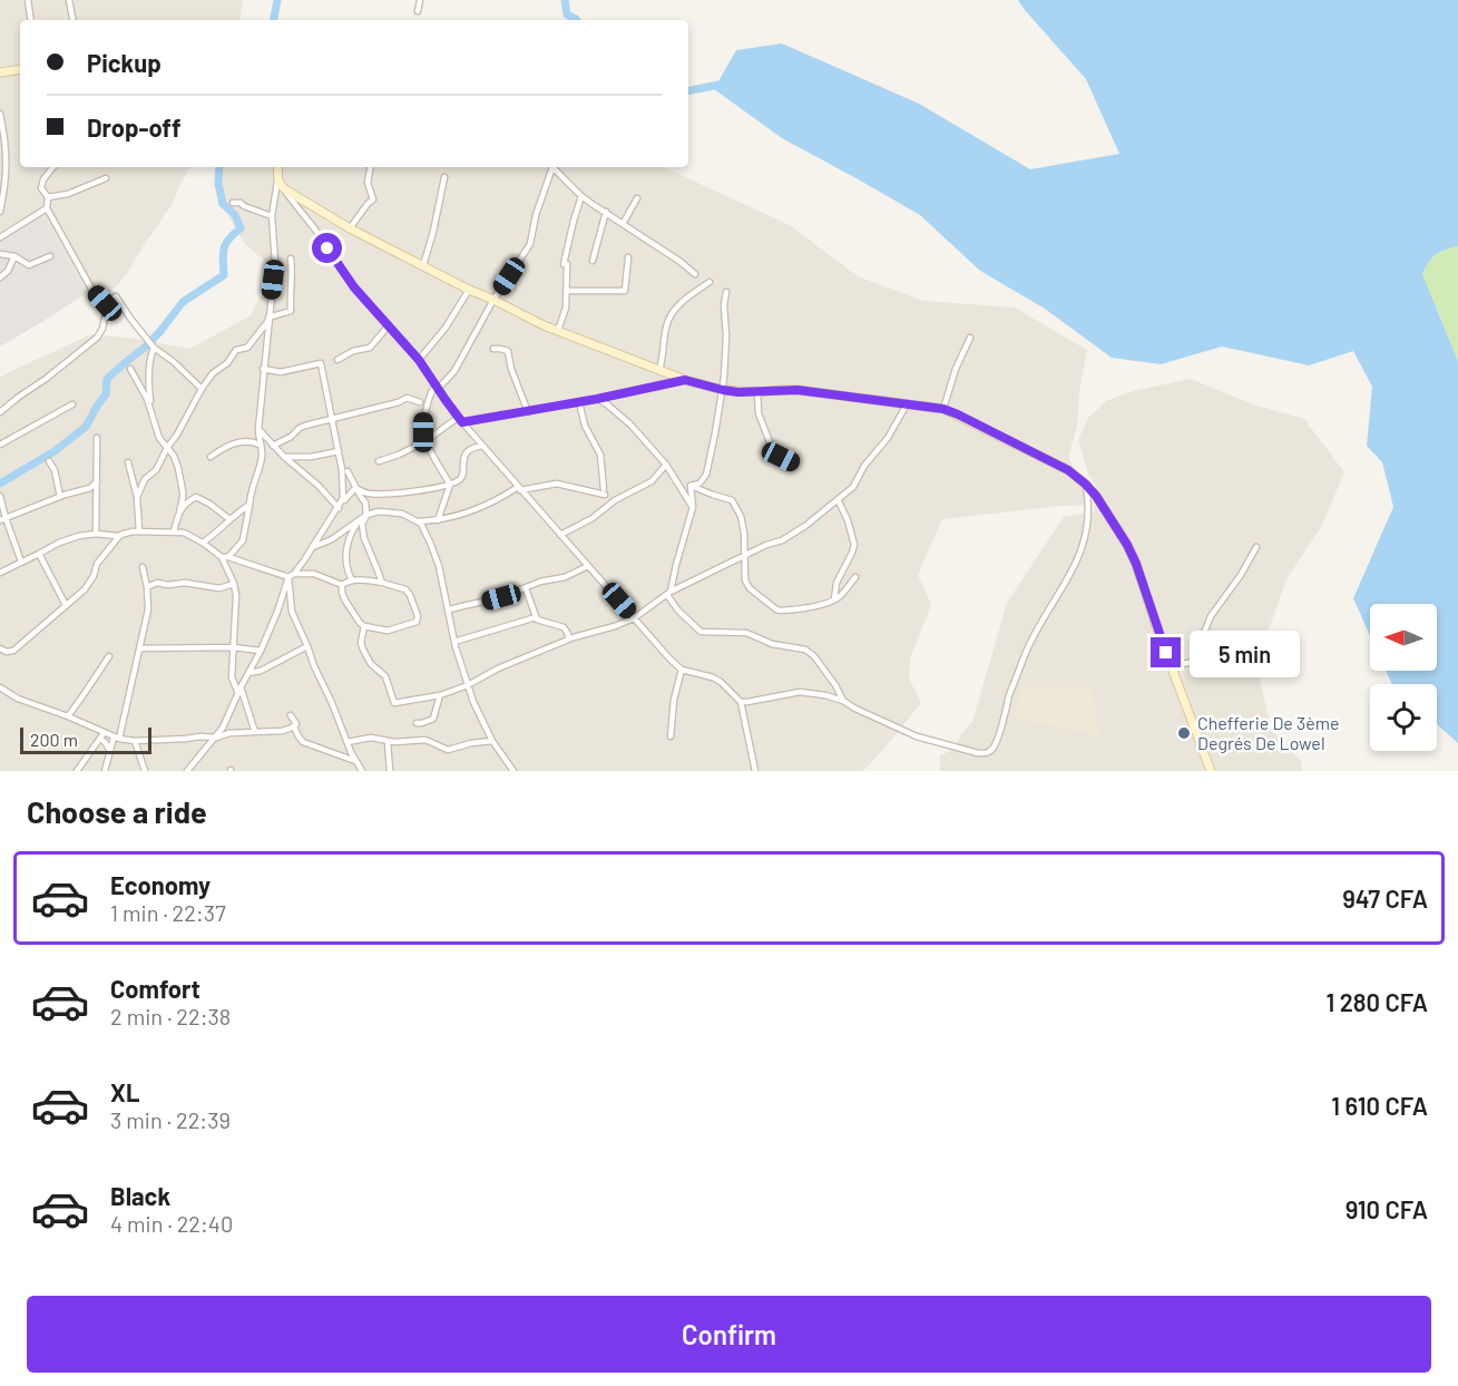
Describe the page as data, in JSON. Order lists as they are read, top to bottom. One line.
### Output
{"places":["Chefferie De 3ème Degrés De Lowel"],"scale_bar":"200 m","north":"left","page":{"banner":["Pickup","Drop-off"],"bubble":"5 min","scale":"200 m","heading":"Choose a ride","list":[{"name":"Economy","note":"1 min · 22:37","value":"947 CFA"},{"name":"Comfort","note":"2 min · 22:38","value":"1 280 CFA"},{"name":"XL","note":"3 min · 22:39","value":"1 610 CFA"},{"name":"Black","note":"4 min · 22:40","value":"910 CFA"}],"buttons":"Confirm"}}
